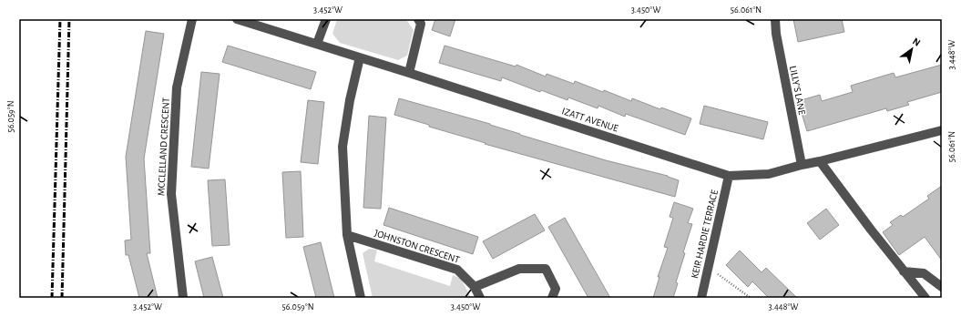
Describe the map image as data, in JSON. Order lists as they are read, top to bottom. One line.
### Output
{"streets":{"street":["LILLY'S LANE","IZATT AVENUE","MCCLELLAND CRESCENT","KEIR HARDIE TERRACE","JOHNSTON CRESCENT"]},"crossings":[["LILLY'S LANE","IZATT AVENUE"],["IZATT AVENUE","KEIR HARDIE TERRACE"]],"north":"top right","coordinates":["3.452°W","3.450°W","56.061°N","3.448°W","56.059°N"]}
